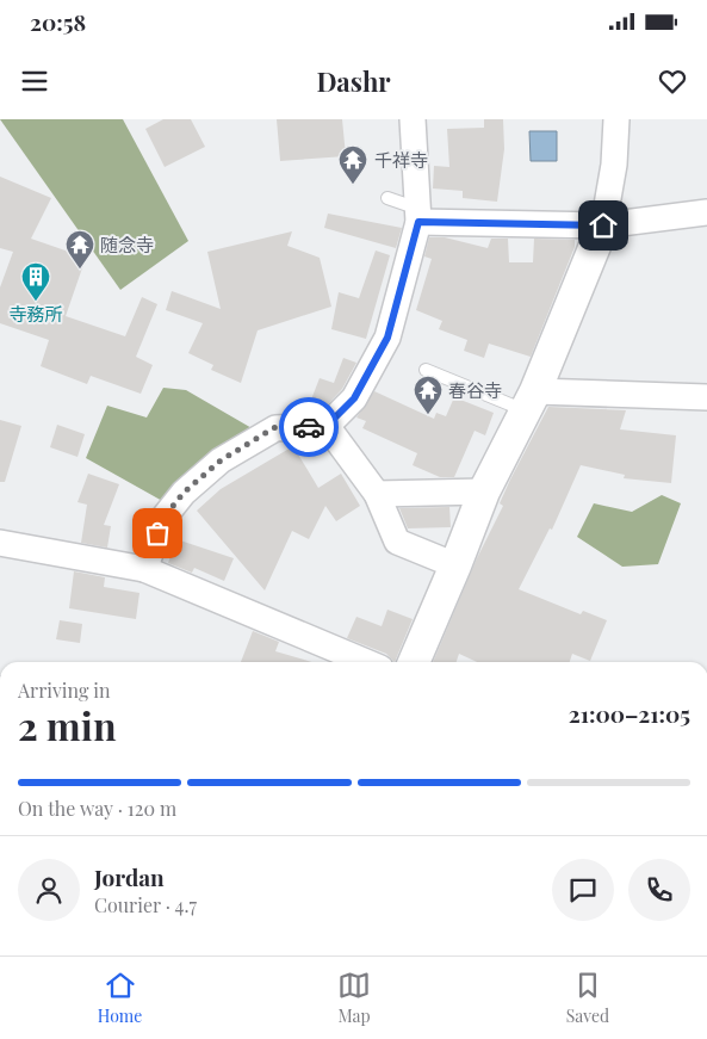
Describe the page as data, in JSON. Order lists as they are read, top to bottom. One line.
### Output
{"places":{"temple":["千祥寺","随念寺","春谷寺"],"building":["寺務所"]},"page":{"status":"20:58","header":"Dashr","heading":["2 min","Arriving in","21:00–21:05"],"panel":["Jordan","Courier · 4.7"],"bar":"On the way · 120 m","tabs":["Home","Map","Saved"]}}
